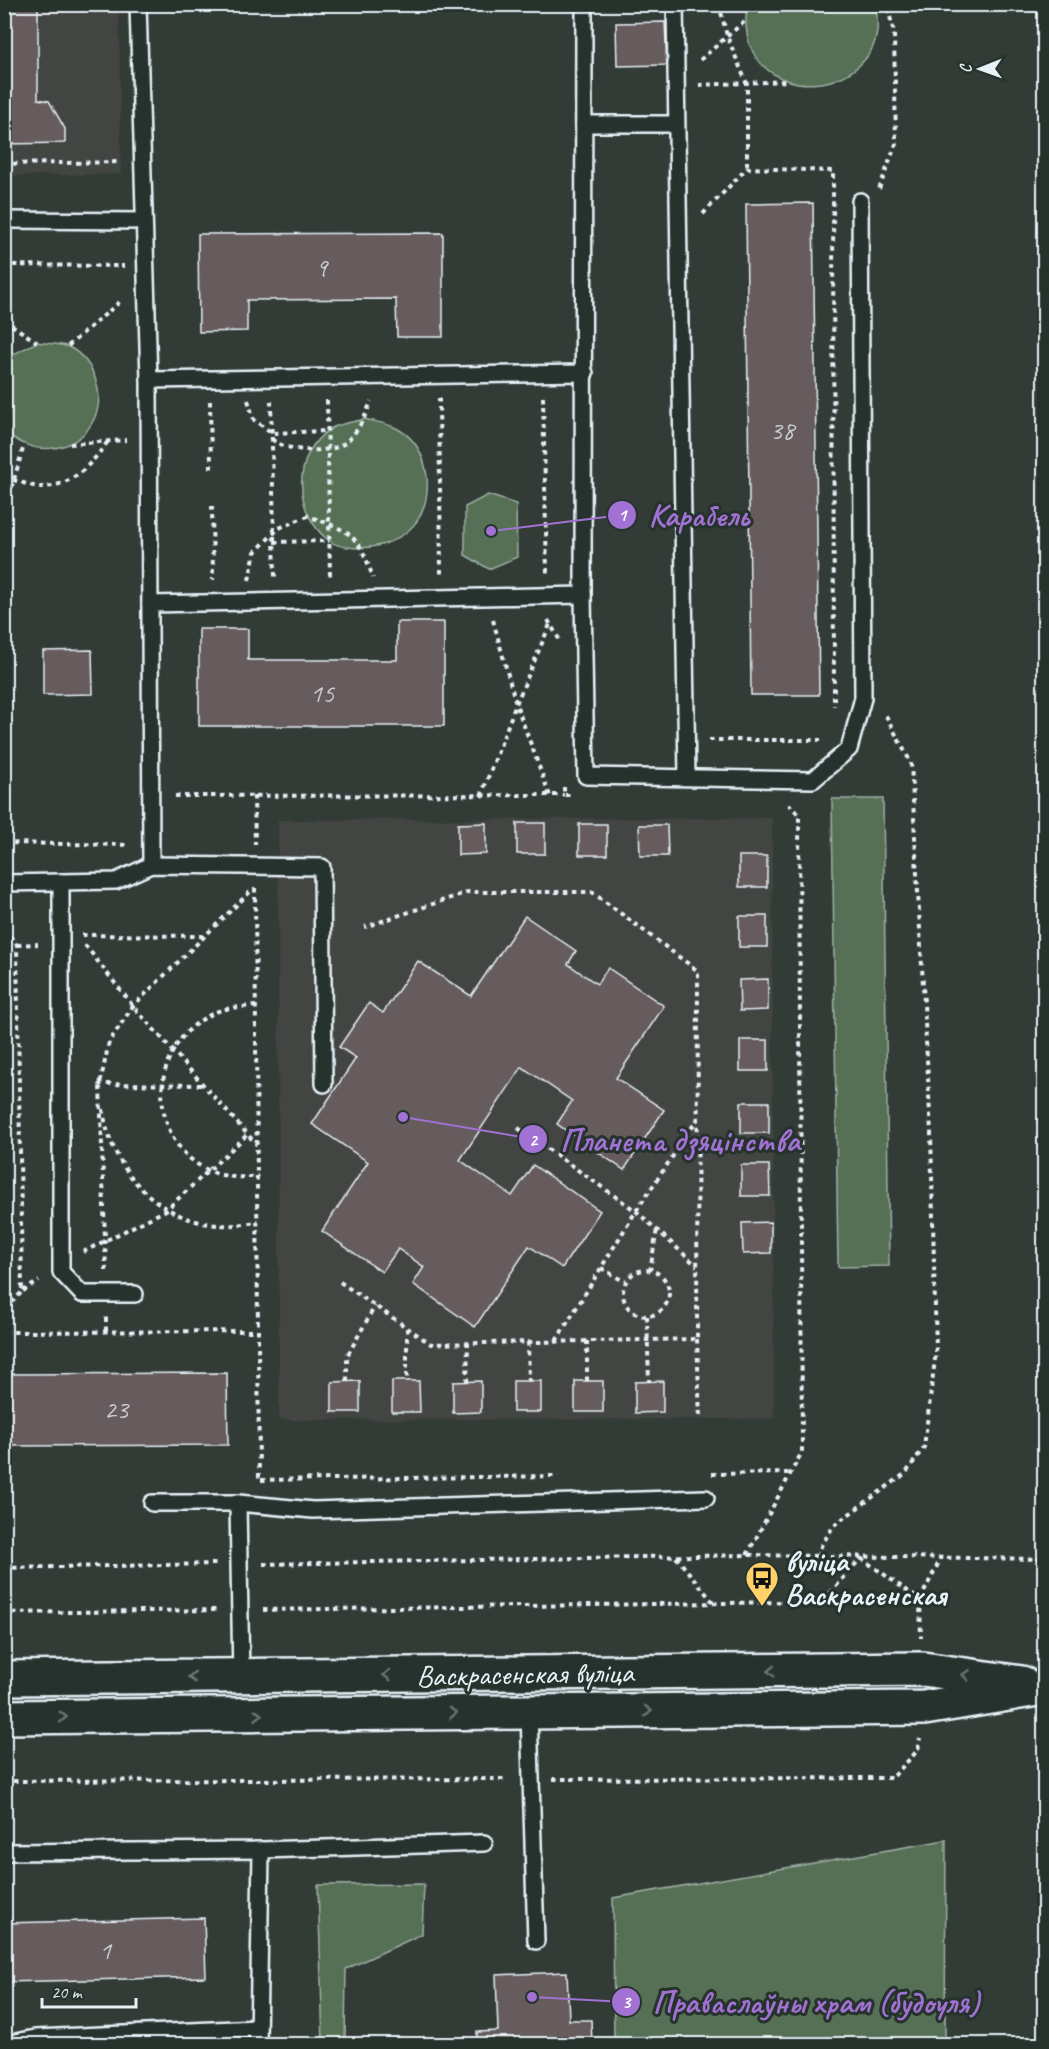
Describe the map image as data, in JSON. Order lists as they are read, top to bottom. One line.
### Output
{"streets":{"main road":["Васкрасенская вуліца"]},"places":{"other":["Карабель","Планета дзяцінства","Праваслаўны храм (будоуля)"],"bus stop":["вуліца Васкрасенская"]},"house_numbers":["9","38","15","23","1"],"scale_bar":"20 m","north":"left"}
